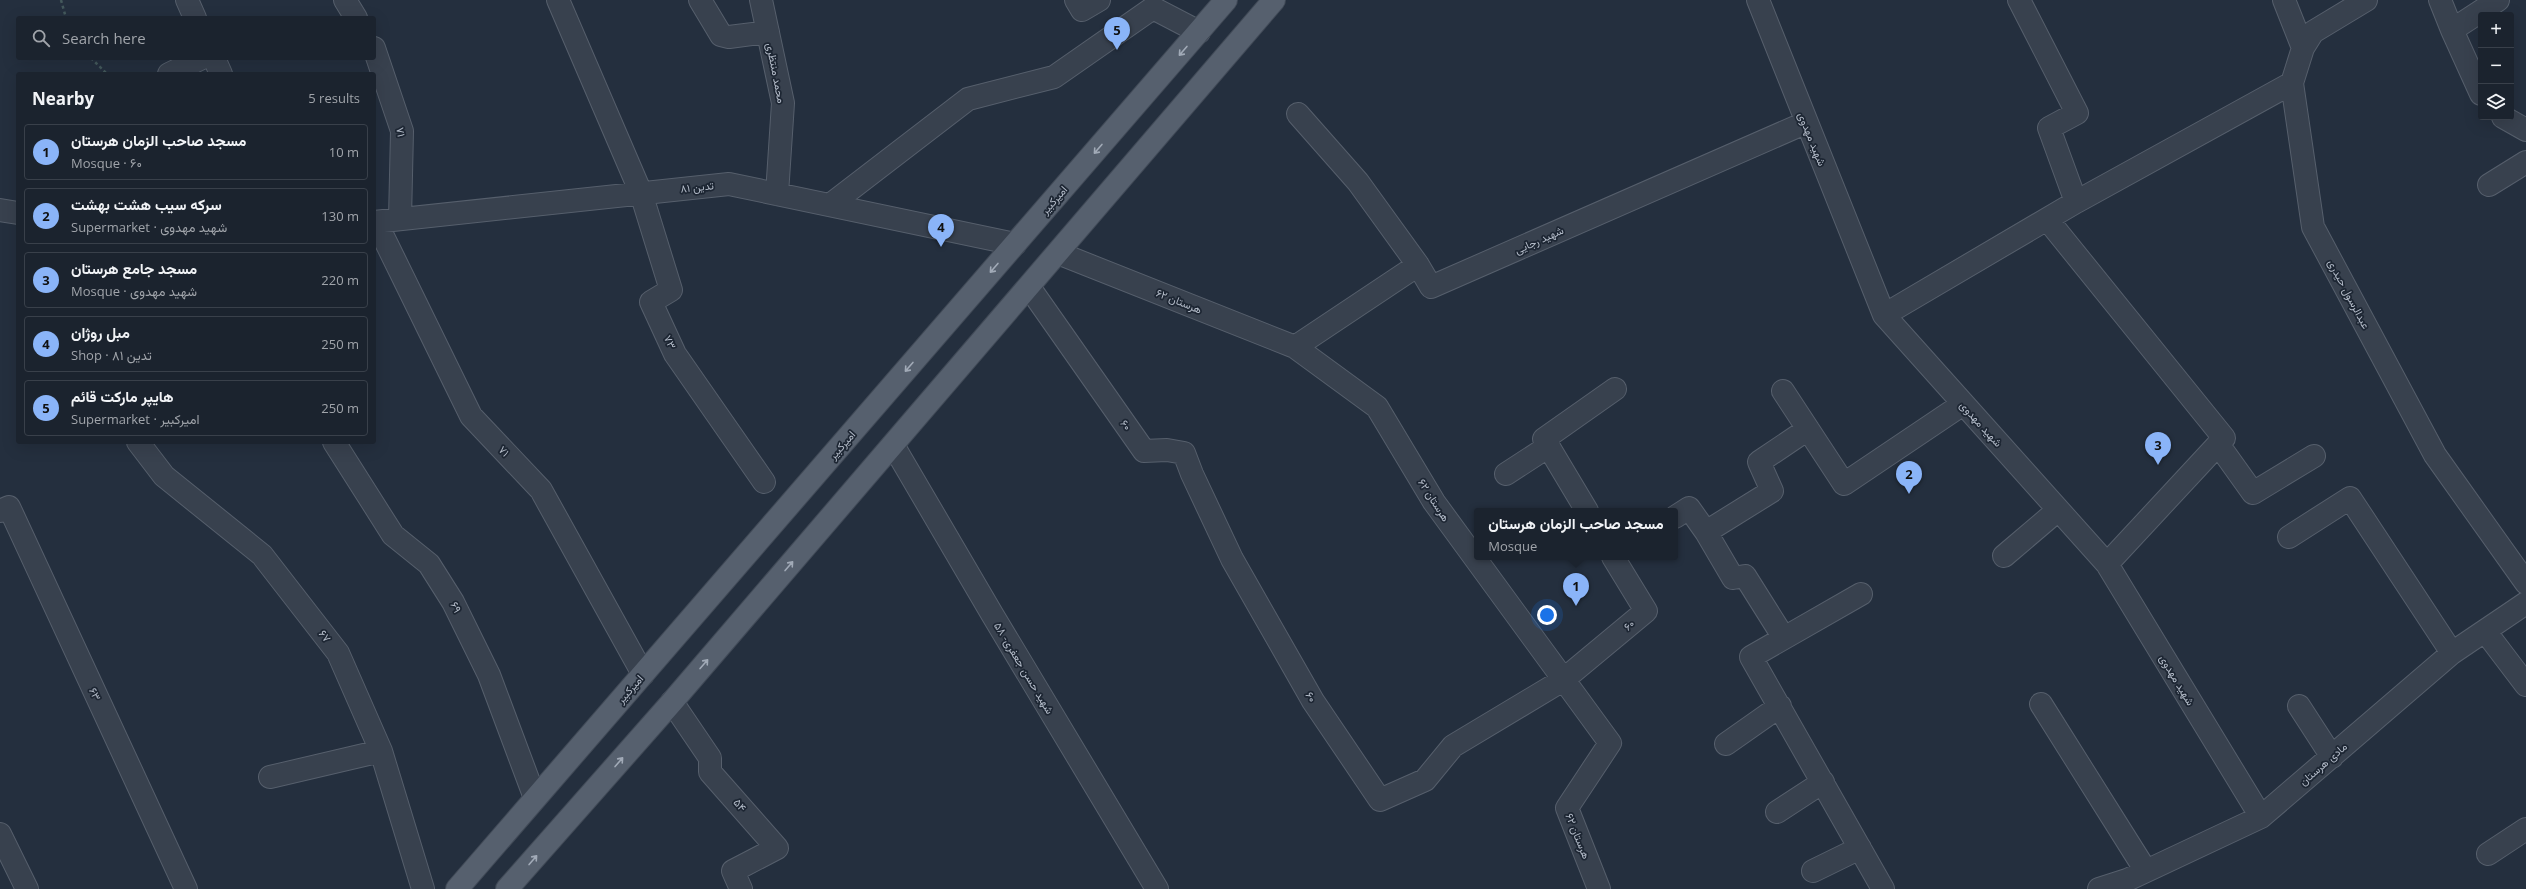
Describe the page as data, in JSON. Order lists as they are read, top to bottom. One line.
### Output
{"streets":{"main road":["امیرکبیر"],"street":["محمد منتظری","۷۱","شهید مهدوی","تدین ۸۱","شهید رجایی","عبدالرسول حیدری","هرستان ۶۲","۷۳","۶۰","۶۹","۶۷","شهید حسن جعفری- ۵۸","۶۳","مادی هرستان","۵۴"]},"crossings":[["محمد منتظری","تدین ۸۱"],["۷۱","تدین ۸۱"],["۷۱","امیرکبیر"],["شهید مهدوی","شهید رجایی"],["شهید مهدوی","مادی هرستان"],["تدین ۸۱","امیرکبیر"],["تدین ۸۱","۷۳"],["امیرکبیر","۶۹"],["هرستان ۶۲","۶۰"]],"page":{"map_buttons":["+","−"],"search":"Search here","pins":["5","4","3","2","1"],"heading":["Nearby","5 results"],"list":[{"mark":"1","name":"مسجد صاحب الزمان هرستان","note":"Mosque · ۶۰","value":"10 m"},{"mark":"2","name":"سرکه سیب هشت بهشت","note":"Supermarket · شهید مهدوی","value":"130 m"},{"mark":"3","name":"مسجد جامع هرستان","note":"Mosque · شهید مهدوی","value":"220 m"},{"mark":"4","name":"مبل روژان","note":"Shop · تدین ۸۱","value":"250 m"},{"mark":"5","name":"هایپر مارکت قائم","note":"Supermarket · امیرکبیر","value":"250 m"}],"popup":["مسجد صاحب الزمان هرستان","Mosque"]}}
